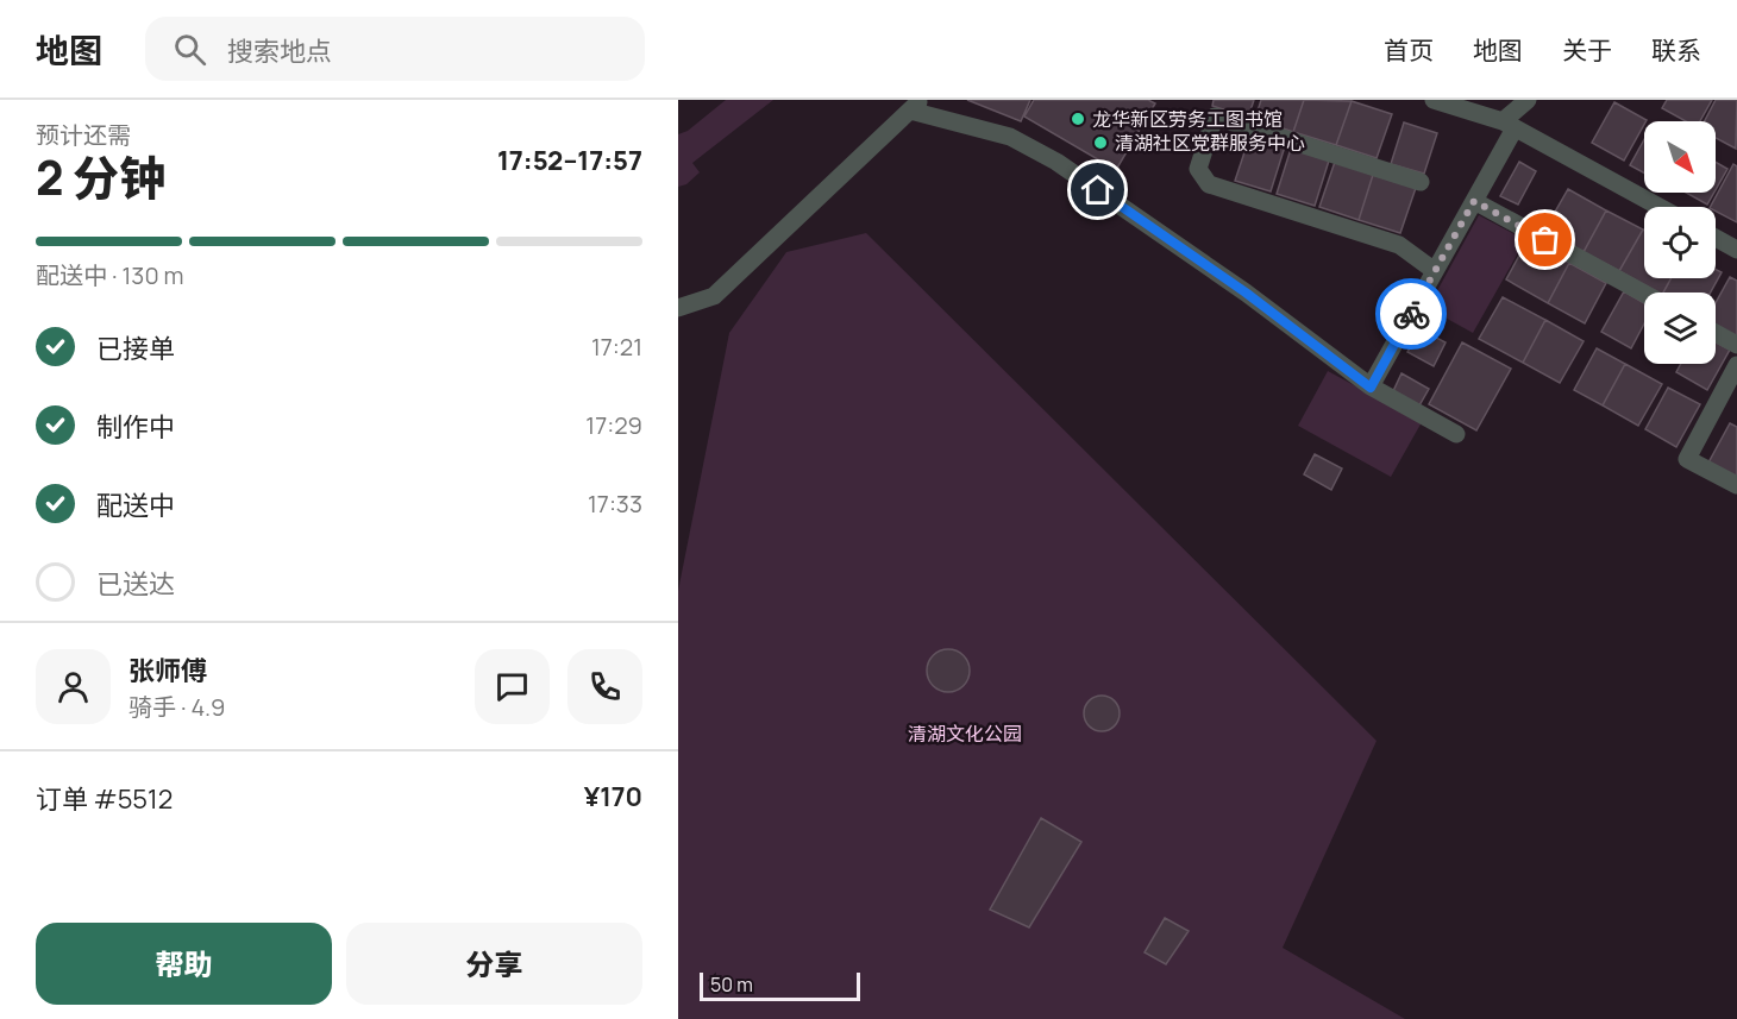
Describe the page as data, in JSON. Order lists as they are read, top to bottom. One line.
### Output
{"parks":["清湖文化公园"],"places":["龙华新区劳务工图书馆","清湖社区党群服务中心"],"scale_bar":"50 m","north":"bottom right","page":{"header":"地图","search":"搜索地点","nav":["首页","地图","关于","联系"],"heading":["2 分钟","预计还需","17:52–17:57"],"panel":["张师傅","骑手 · 4.9","订单 #5512","¥170"],"bar":"配送中 · 130 m","list":[["已接单","17:21"],["制作中","17:29"],["配送中","17:33"],"已送达"],"buttons":["帮助","分享"],"scale":"50 m"}}
